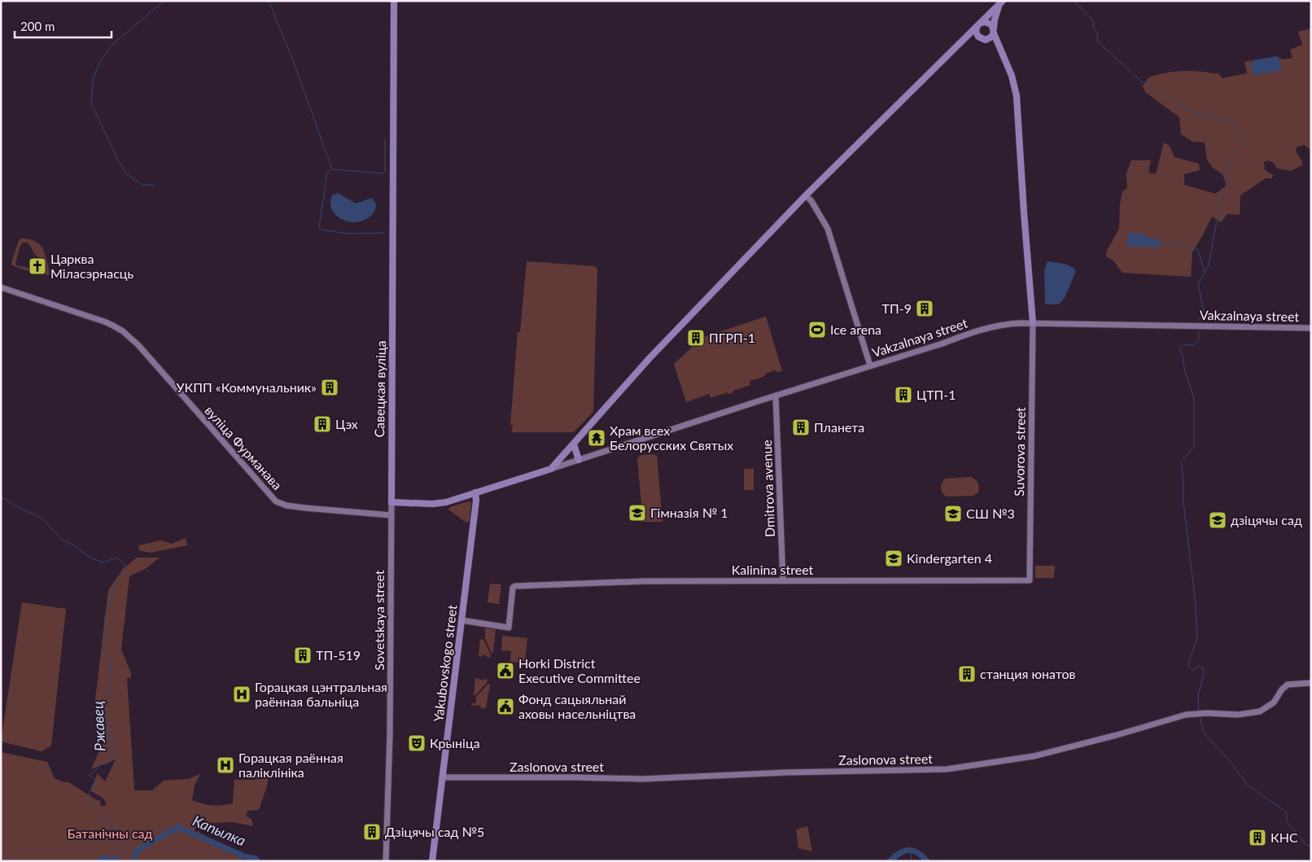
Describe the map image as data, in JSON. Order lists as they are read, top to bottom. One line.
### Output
{"streets":{"main road":["Vakzalnaya street","Савецкая вуліца","вуліца Фурманава","Suvorova street","Dmitrova avenue","Kalinina street","Sovetskaya street","Yakubovskogo street","Zaslonova street"]},"crossings":[["Vakzalnaya street","Suvorova street"],["Vakzalnaya street","Dmitrova avenue"],["Савецкая вуліца","Sovetskaya street"],["вуліца Фурманава","Sovetskaya street"],["Suvorova street","Kalinina street"],["Dmitrova avenue","Kalinina street"],["Kalinina street","Yakubovskogo street"],["Yakubovskogo street","Zaslonova street"]],"water":["Ржавец","Капылка"],"parks":["Батанічны сад"],"places":{"church":["Царква Міласэрнасць"],"building":["ТП-9","ПГРП-1","УКПП «Коммунальник»","ЦТП-1","Цэх","Планета","ТП-519","станция юнатов","Дзіцячы сад №5","КНС"],"sports":["Ice arena"],"temple":["Храм всех Белорусских Святых"],"school or university":["Гімназія № 1","СШ №3","дзіцячы сад","Kindergarten 4"],"public building":["Horki District Executive Committee","Фонд сацыяльнай аховы насельніцтва"],"hospital":["Горацкая цэнтральная раённая бальніца","Горацкая раённая паліклініка"],"theatre":["Крыніца"]},"scale_bar":"200 m"}
